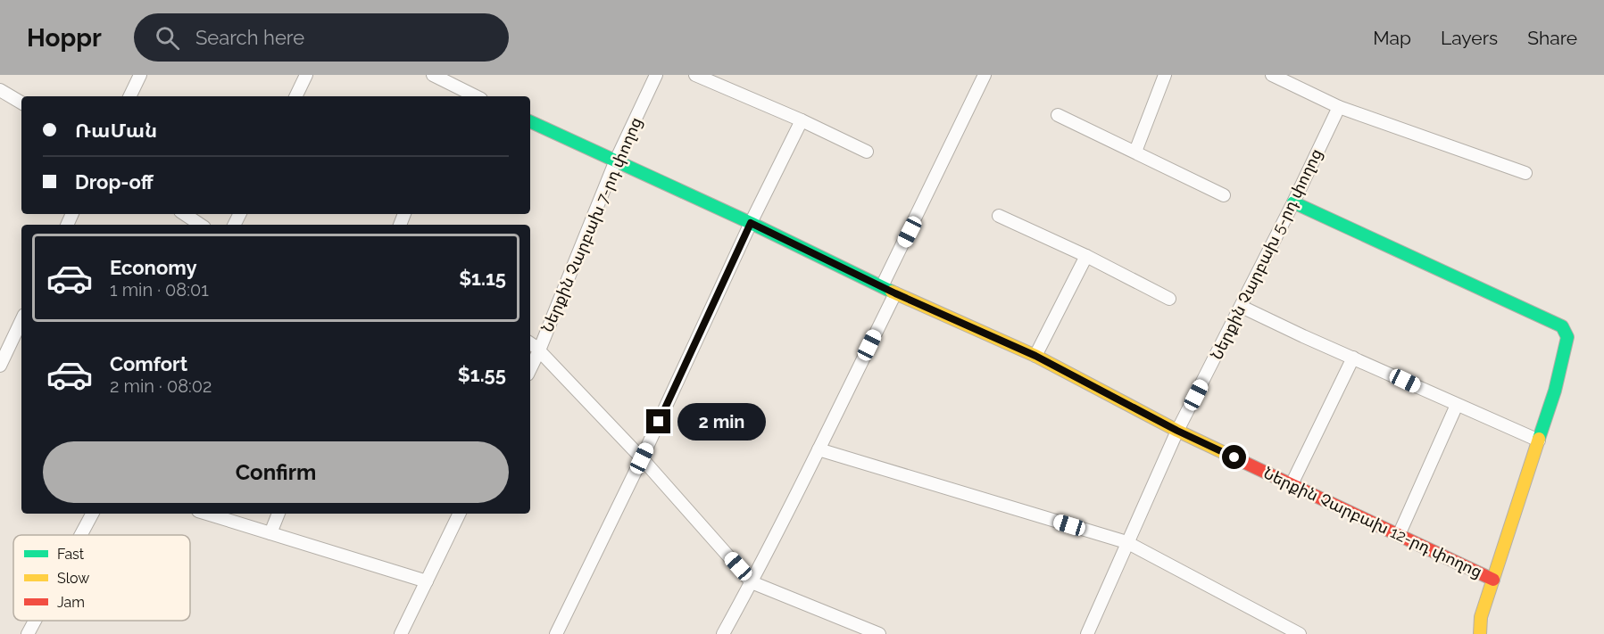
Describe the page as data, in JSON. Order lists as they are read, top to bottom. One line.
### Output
{"streets":{"street":["Ներքին Չարբախ 7-րդ փողոց","Ներքին Չարբախ 5-րդ փողոց","Ներքին Չարբախ 12-րդ փողոց"]},"crossings":[["Ներքին Չարբախ 7-րդ փողոց","Ներքին Չարբախ 12-րդ փողոց"],["Ներքին Չարբախ 5-րդ փողոց","Ներքին Չարբախ 12-րդ փողոց"]],"legend":["Fast","Slow","Jam"],"page":{"header":"Hoppr","search":"Search here","nav":["Map","Layers","Share"],"banner":["ՌաՄան","Drop-off"],"list":[{"name":"Economy","note":"1 min · 08:01","value":"$1.15"},{"name":"Comfort","note":"2 min · 08:02","value":"$1.55"}],"bubble":"2 min","buttons":"Confirm"}}
